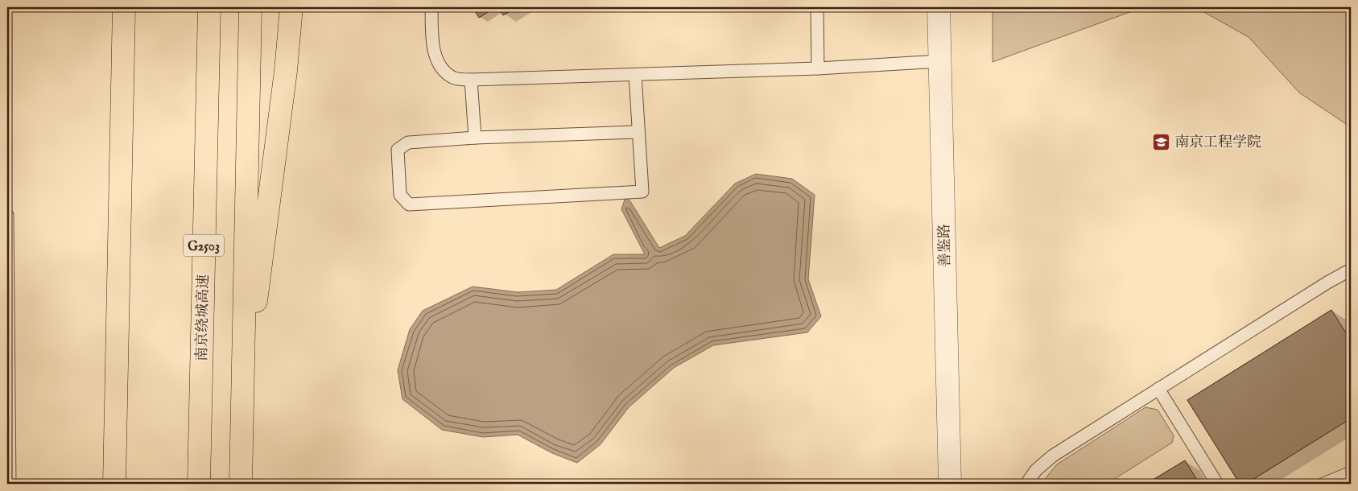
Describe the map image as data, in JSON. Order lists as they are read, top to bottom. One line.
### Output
{"streets":{"highway":["G2503","南京绕城高速"],"street":["善鉴路"]},"places":{"school or university":["南京工程学院"]}}
